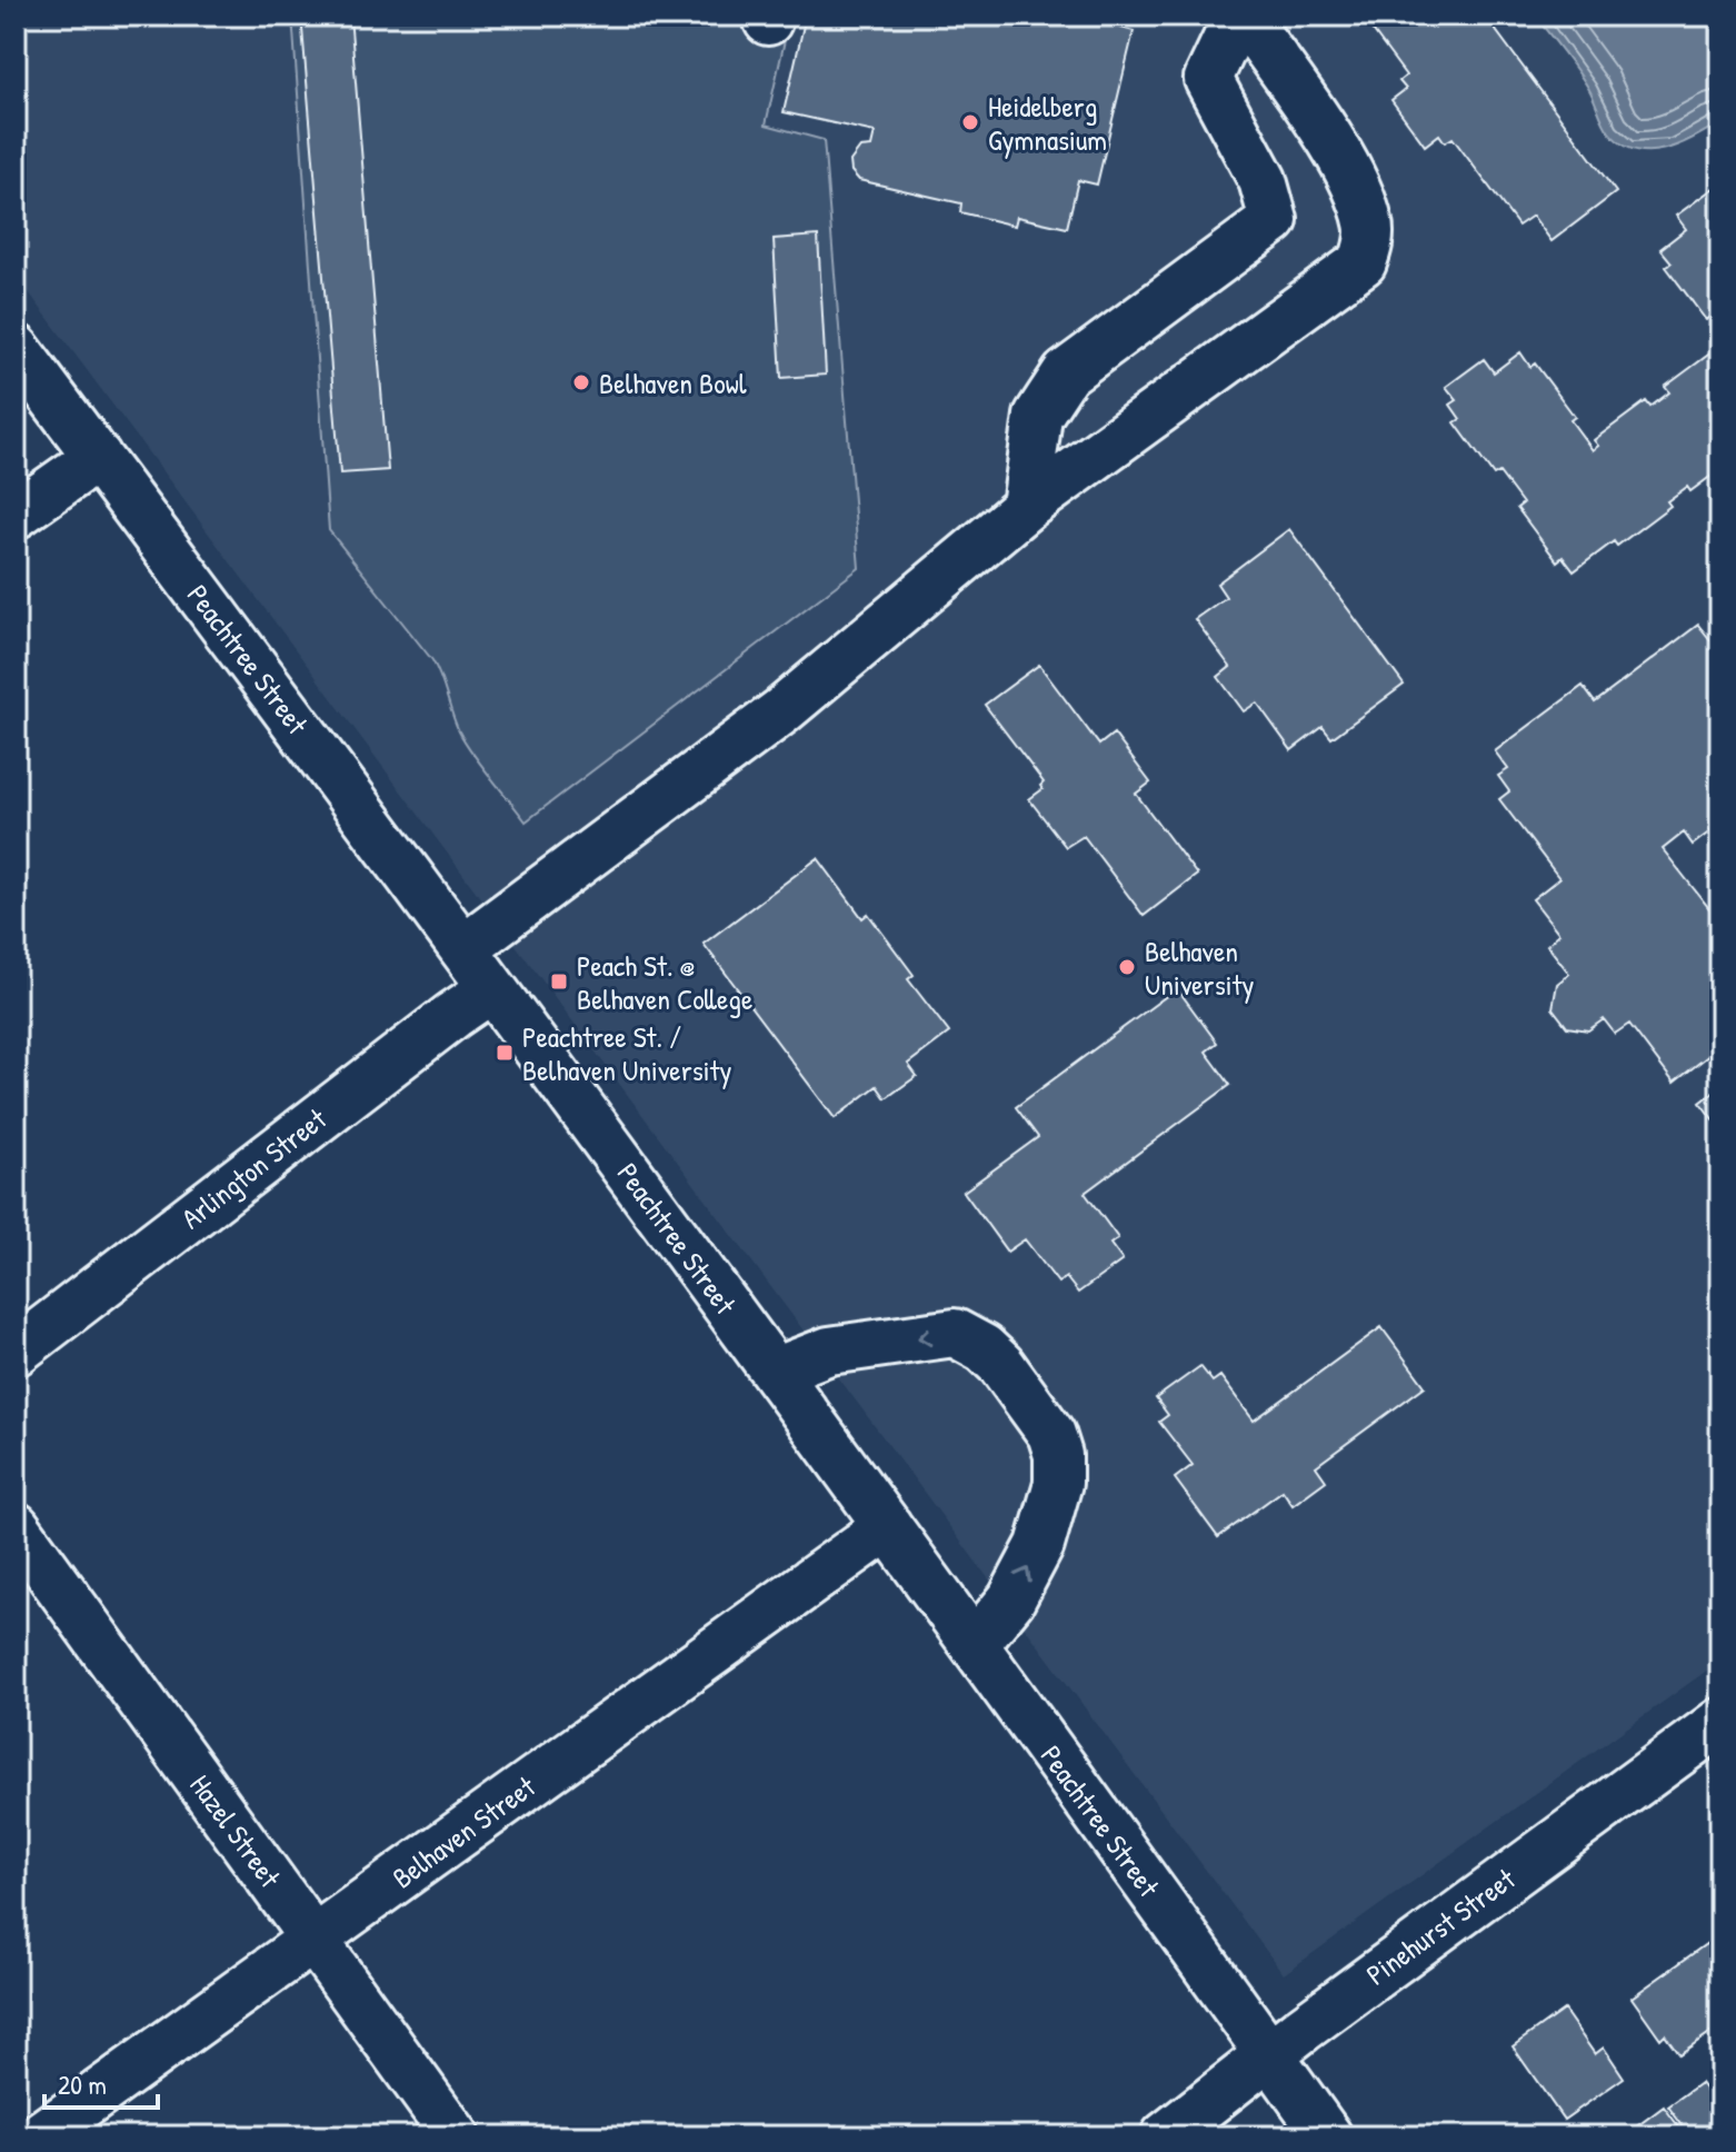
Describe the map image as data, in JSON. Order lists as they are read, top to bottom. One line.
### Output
{"streets":{"street":["Peachtree Street","Arlington Street","Hazel Street","Belhaven Street","Pinehurst Street"]},"crossings":[["Peachtree Street","Arlington Street"],["Peachtree Street","Belhaven Street"],["Peachtree Street","Pinehurst Street"],["Hazel Street","Belhaven Street"]],"places":{"other":["Heidelberg Gymnasium","Belhaven Bowl","Belhaven University"],"transit":["Peach St. @ Belhaven College","Peachtree St. / Belhaven University"]},"scale_bar":"20 m"}
